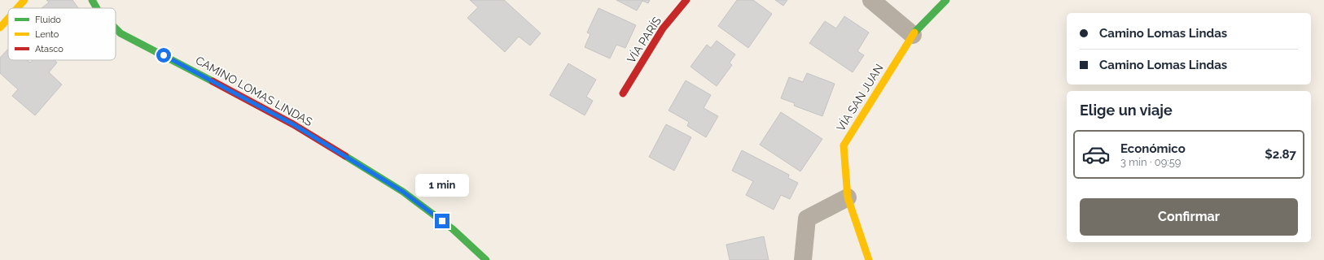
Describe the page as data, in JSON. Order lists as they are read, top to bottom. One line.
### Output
{"streets":{"street":["VÍA PARÍS","CAMINO LOMAS LINDAS","VÍA SAN JUAN"]},"legend":["Fluido","Lento","Atasco"],"page":{"banner":["Camino Lomas Lindas","Camino Lomas Lindas"],"heading":"Elige un viaje","list":[{"name":"Económico","note":"3 min · 09:59","value":"$2.87"}],"bubble":"1 min","buttons":"Confirmar"}}
